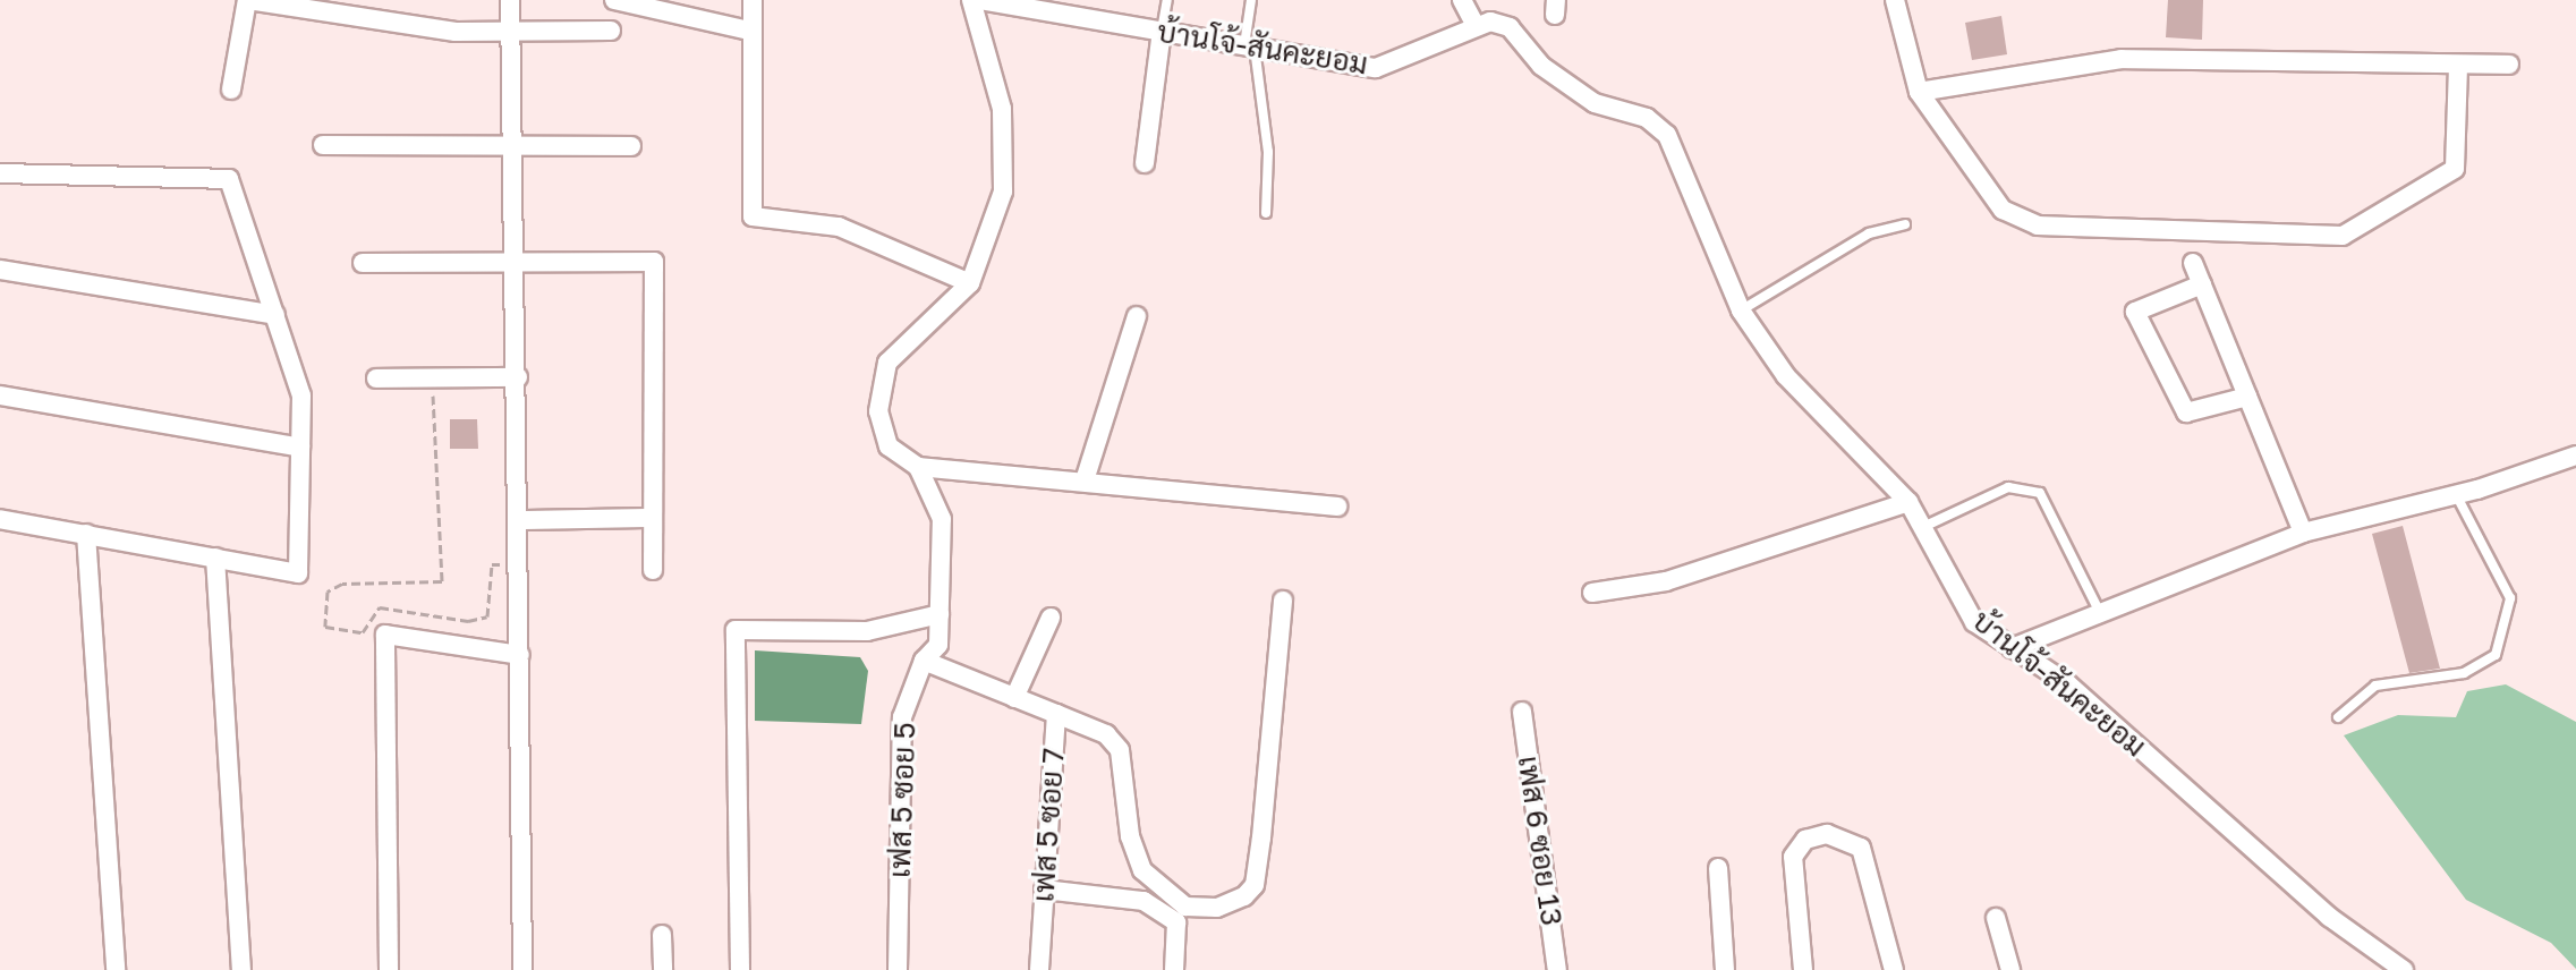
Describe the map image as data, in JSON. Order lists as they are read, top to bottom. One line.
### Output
{"streets":{"street":["บ้านโจ้-สันคะยอม","เฟส 5 ซอย 5","เฟส 5 ซอย 7","เฟส 6 ซอย 13"]},"crossings":[["เฟส 5 ซอย 5","เฟส 5 ซอย 7"]]}
